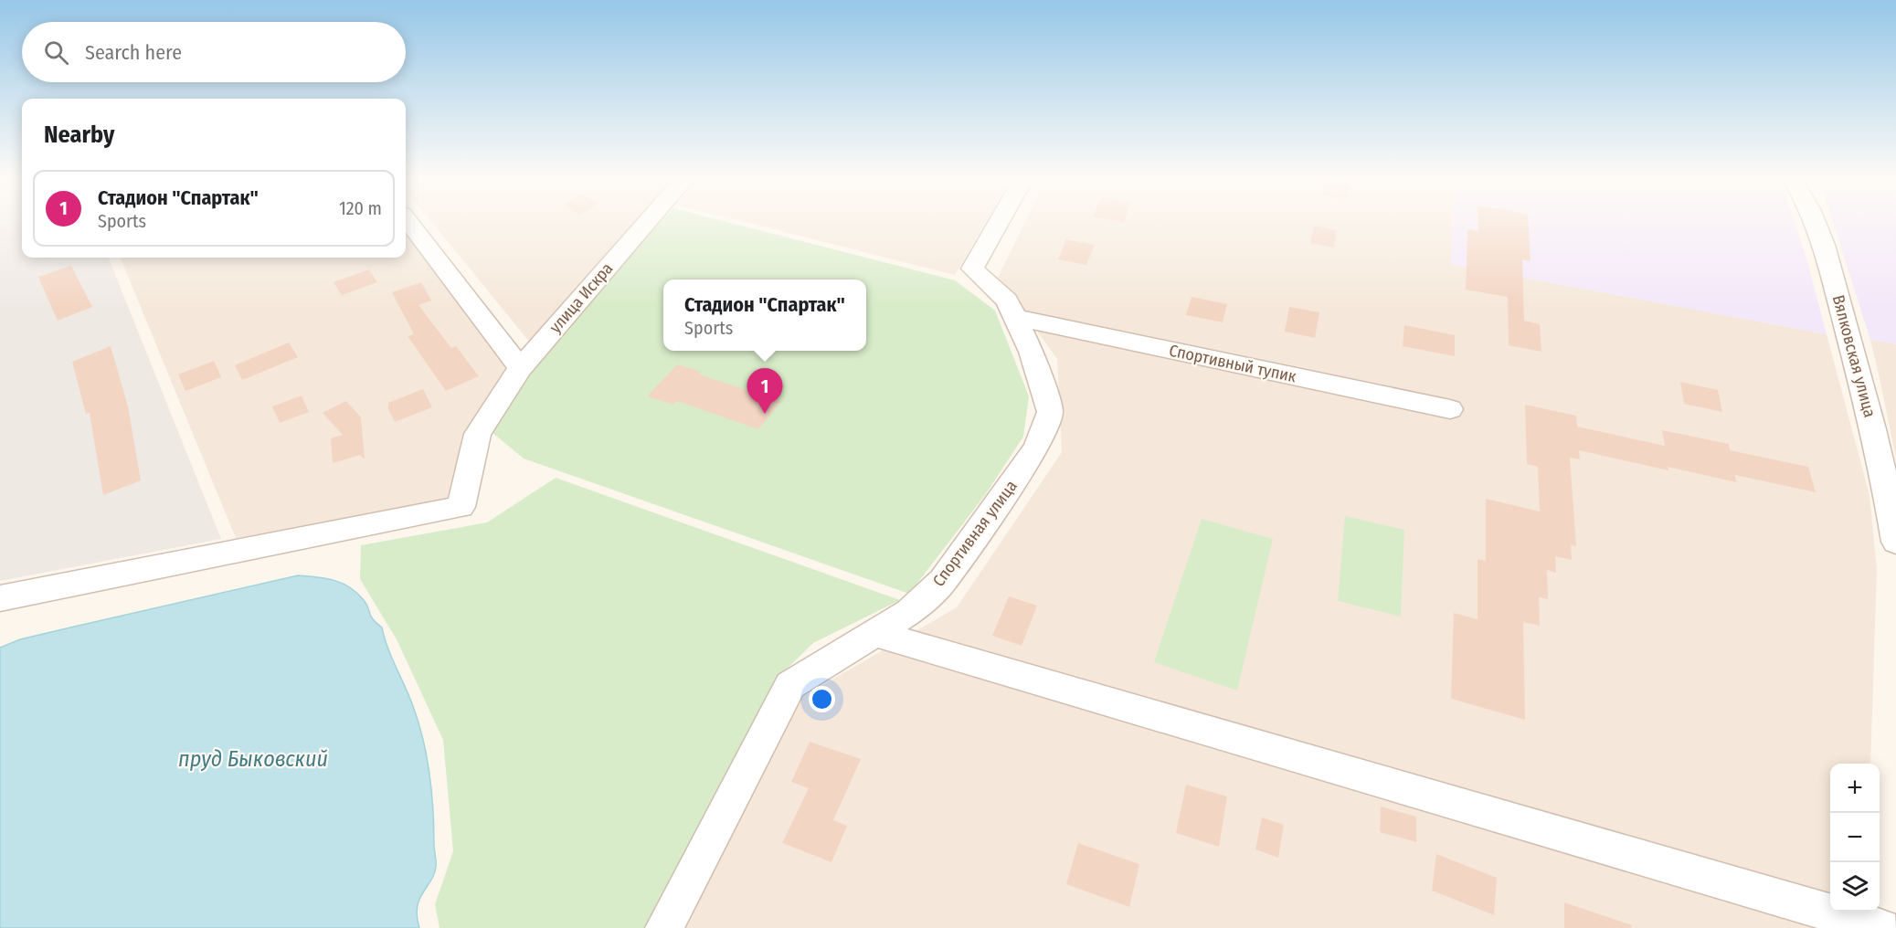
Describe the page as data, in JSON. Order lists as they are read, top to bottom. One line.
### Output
{"streets":{"street":["улица Искра","Вялковская улица","Спортивный тупик","Спортивная улица"]},"crossings":[["Спортивный тупик","Спортивная улица"]],"water":["пруд Быковский"],"page":{"search":"Search here","heading":"Nearby","list":[{"mark":"1","name":"Стадион \"Спартак\"","note":"Sports","value":"120 m"}],"popup":["Стадион \"Спартак\"","Sports"],"pins":"1","map_buttons":["+","−"]}}
